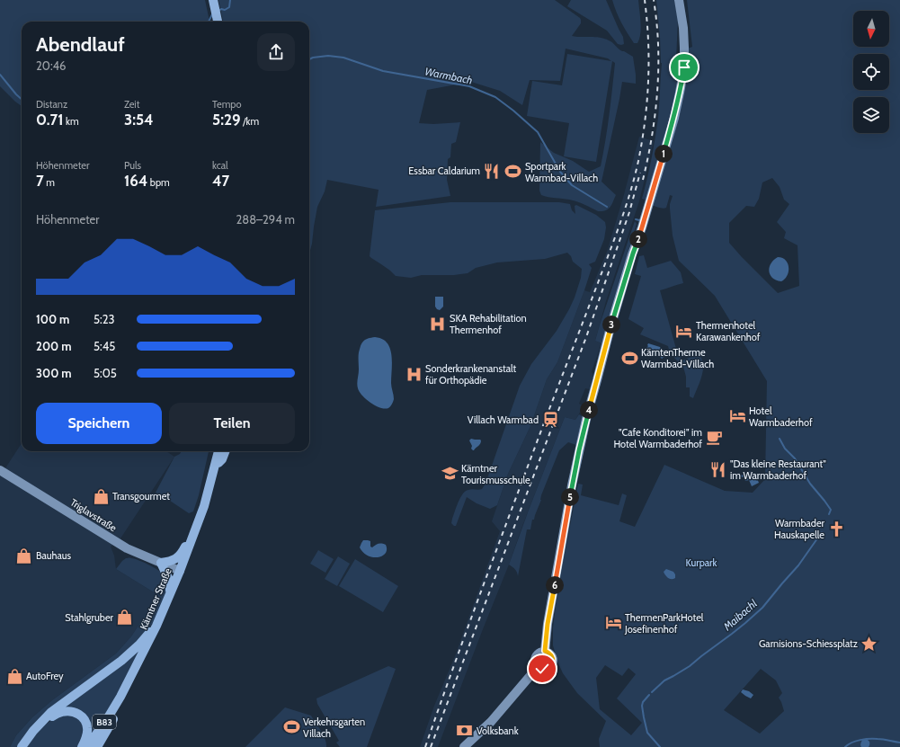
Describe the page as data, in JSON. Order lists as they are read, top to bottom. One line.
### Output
{"streets":{"main road":["Kärntner Straße","B83"],"street":["Triglavstraße"]},"crossings":[["Triglavstraße","Kärntner Straße"]],"water":["Warmbach","Maibachl"],"parks":["Kurpark"],"places":{"restaurant":["Essbar Caldarium","\"Das kleine Restaurant\" im Warmbaderhof"],"sports":["Sportpark Warmbad-Villach","KärntenTherme Warmbad-Villach","Verkehrsgarten Villach"],"hospital":["SKA Rehabilitation Thermenhof","Sonderkrankenanstalt für Orthopädie"],"hotel":["Thermenhotel Karawankenhof","Hotel Warmbaderhof","ThermenParkHotel Josefinenhof"],"station":["Villach Warmbad"],"cafe":["\"Cafe Konditorei\" im Hotel Warmbaderhof"],"school or university":["Kärntner Tourismusschule"],"shop":["Transgourmet","Bauhaus","Stahlgruber","AutoFrey"],"church":["Warmbader Hauskapelle"],"place":["Garnisions-Schiessplatz"],"bank":["Volksbank"]},"north":"bottom","page":{"heading":["Abendlauf","20:46"],"stats":[["Distanz","0.71 km"],["Zeit","3:54"],["Tempo","5:29 /km"],["Höhenmeter","7 m"],["Puls","164 bpm"],["kcal","47"]],"pins":["1","2","3","4","5","6"],"chart":["Höhenmeter","288–294 m"],"list":[{"name":"100 m","note":"5:23"},{"name":"200 m","note":"5:45"},{"name":"300 m","note":"5:05"}],"buttons":["Speichern","Teilen"]}}
